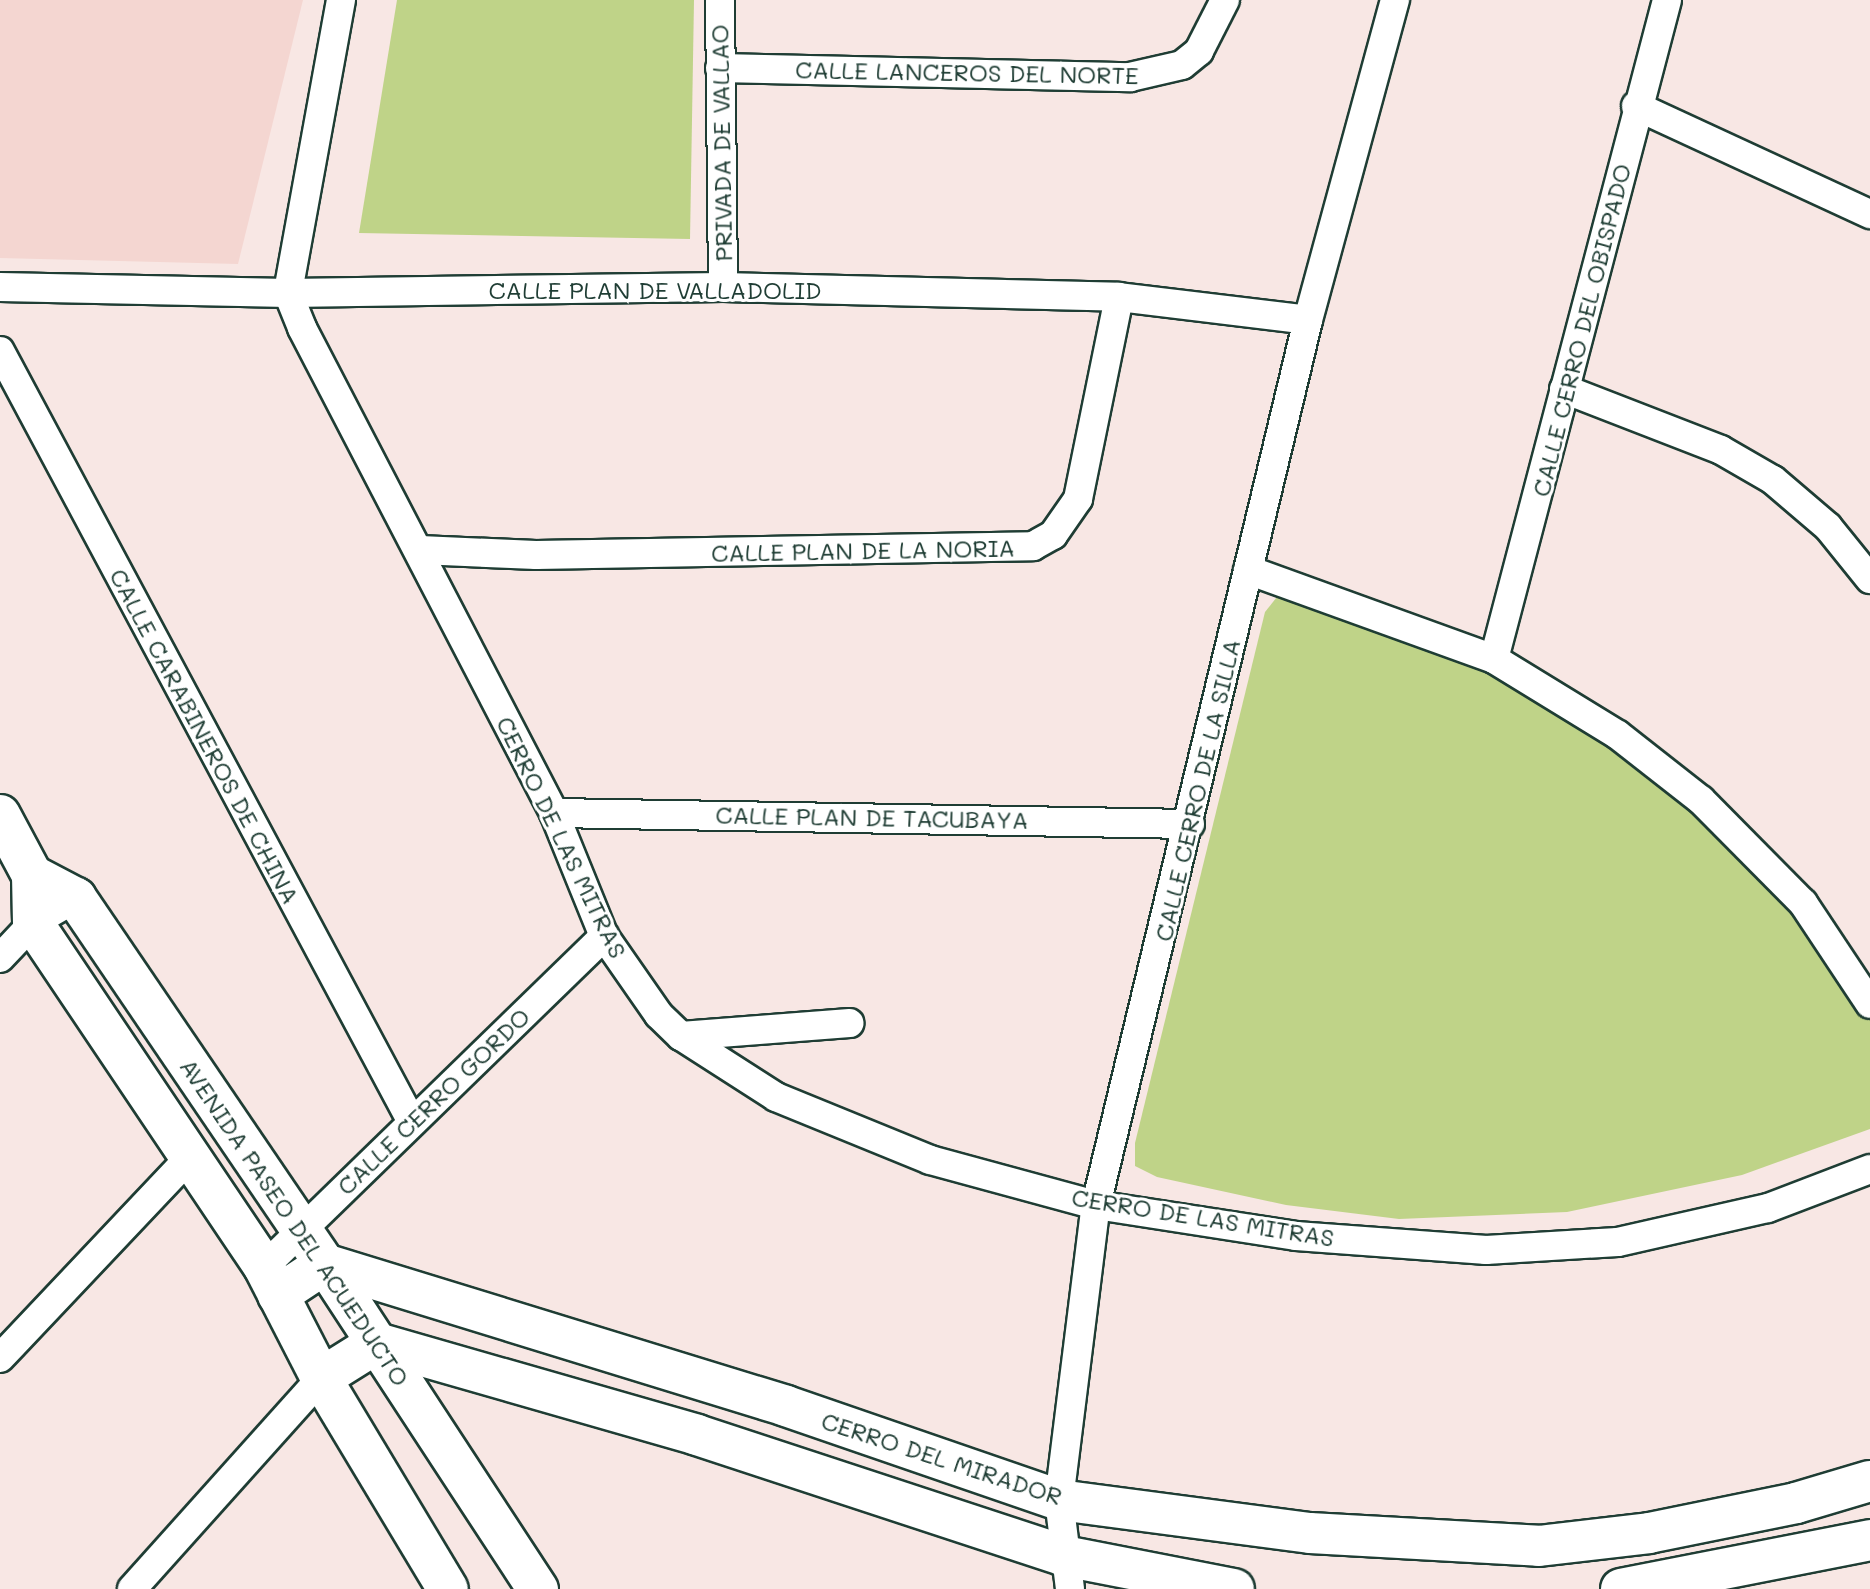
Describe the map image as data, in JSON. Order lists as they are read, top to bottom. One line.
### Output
{"streets":{"street":["CALLE LANCEROS DEL NORTE","PRIVADA DE VALLAO","CALLE PLAN DE VALLADOLID","CALLE CERRO DEL OBISPADO","CALLE PLAN DE LA NORIA","CALLE CARABINEROS DE CHINA","CALLE CERRO DE LA SILLA","CALLE PLAN DE TACUBAYA","CERRO DE LAS MITRAS","CALLE CERRO GORDO","AVENIDA PASEO DEL ACUEDUCTO","CERRO DEL MIRADOR"]},"crossings":[["CALLE LANCEROS DEL NORTE","PRIVADA DE VALLAO"],["PRIVADA DE VALLAO","CALLE PLAN DE VALLADOLID"],["CALLE PLAN DE VALLADOLID","CALLE PLAN DE LA NORIA"],["CALLE PLAN DE VALLADOLID","CALLE CERRO DE LA SILLA"],["CALLE PLAN DE VALLADOLID","CERRO DE LAS MITRAS"],["CALLE PLAN DE LA NORIA","CERRO DE LAS MITRAS"],["CALLE CARABINEROS DE CHINA","CALLE CERRO GORDO"],["CALLE CERRO DE LA SILLA","CALLE PLAN DE TACUBAYA"],["CALLE CERRO DE LA SILLA","CERRO DE LAS MITRAS"],["CALLE CERRO DE LA SILLA","CERRO DEL MIRADOR"],["CALLE PLAN DE TACUBAYA","CERRO DE LAS MITRAS"],["CERRO DE LAS MITRAS","CALLE CERRO GORDO"],["CALLE CERRO GORDO","AVENIDA PASEO DEL ACUEDUCTO"],["AVENIDA PASEO DEL ACUEDUCTO","CERRO DEL MIRADOR"]]}
